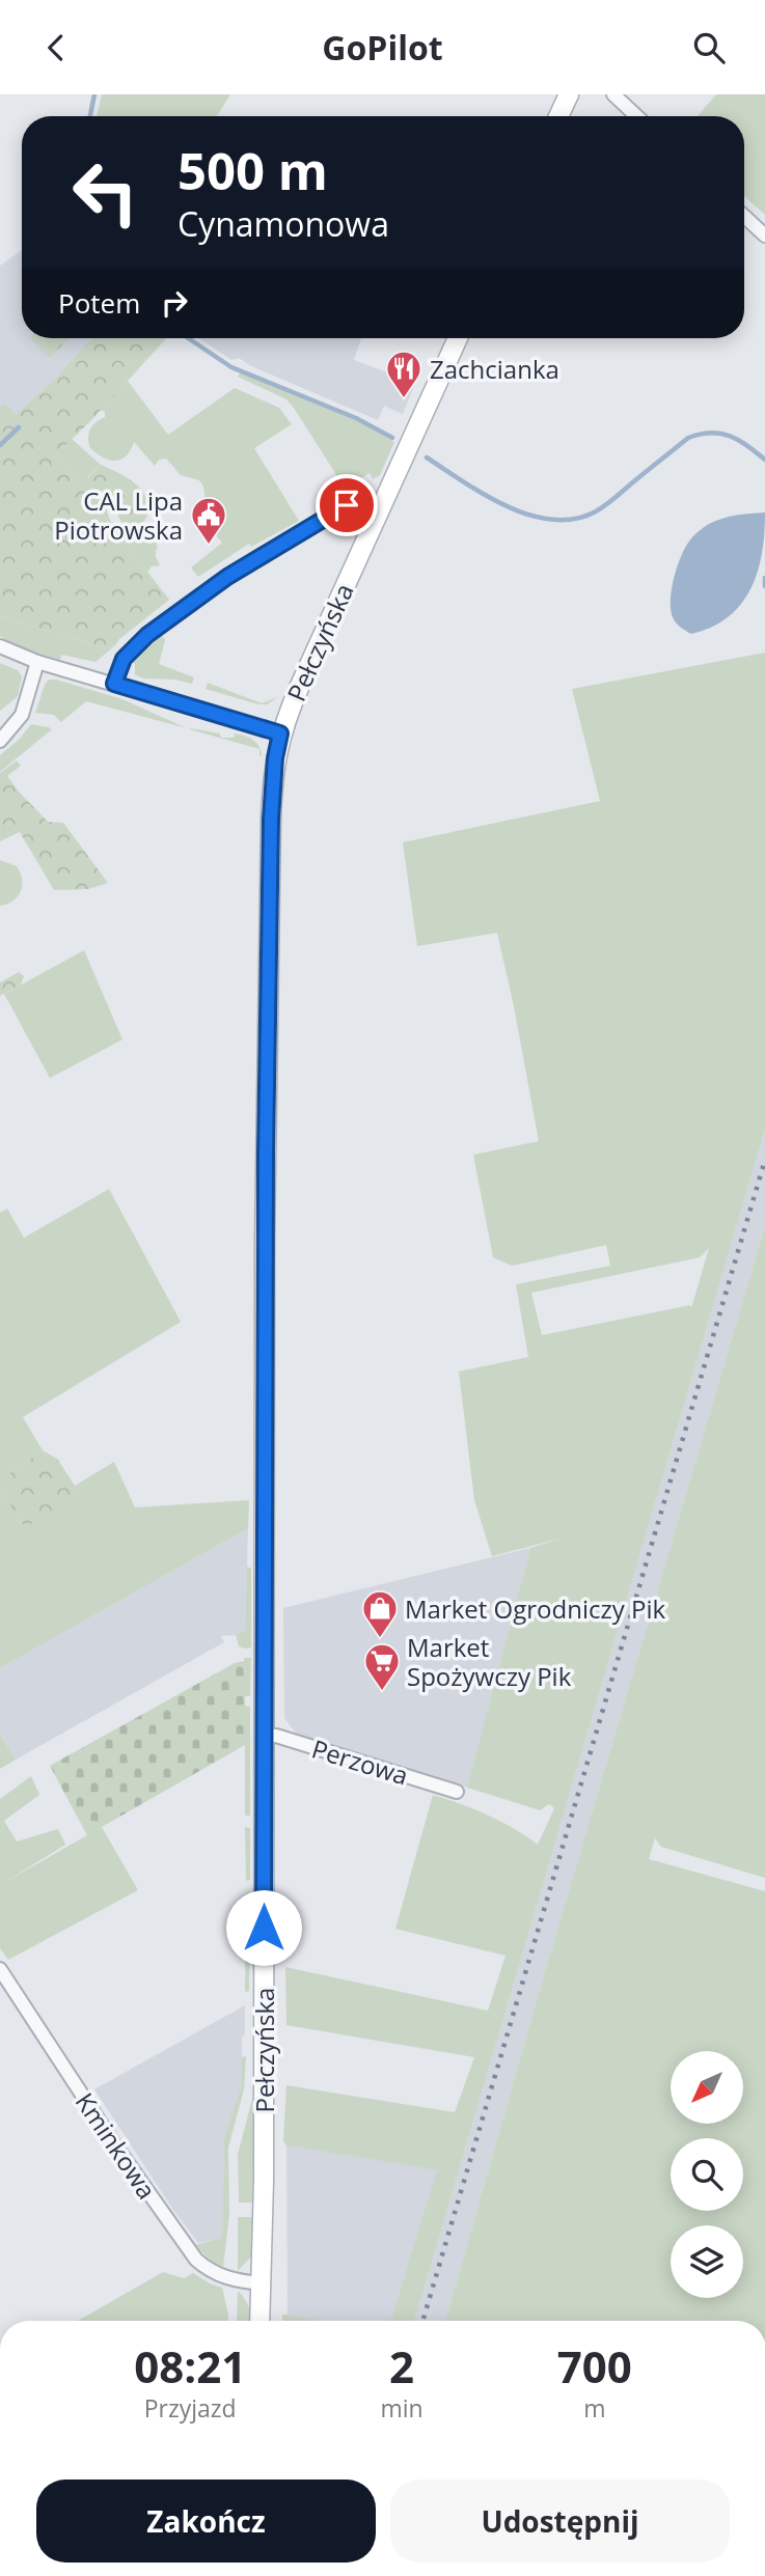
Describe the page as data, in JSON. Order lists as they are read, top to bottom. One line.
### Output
{"streets":{"main road":["Pełczyńska"],"street":["Perzowa","Kminkowa"]},"crossings":[["Pełczyńska","Perzowa"],["Pełczyńska","Kminkowa"]],"places":{"restaurant":["Zachcianka"],"public building":["CAL Lipa Piotrowska"],"shop":["Market Ogrodniczy Pik"],"supermarket":["Market Spożywczy Pik"]},"north":"bottom left","page":{"header":"GoPilot","turn":["500 m","Cynamonowa"],"then":"Potem","eta":["08:21","Przyjazd","2","min","700","m"],"buttons":["Zakończ","Udostępnij"]}}
